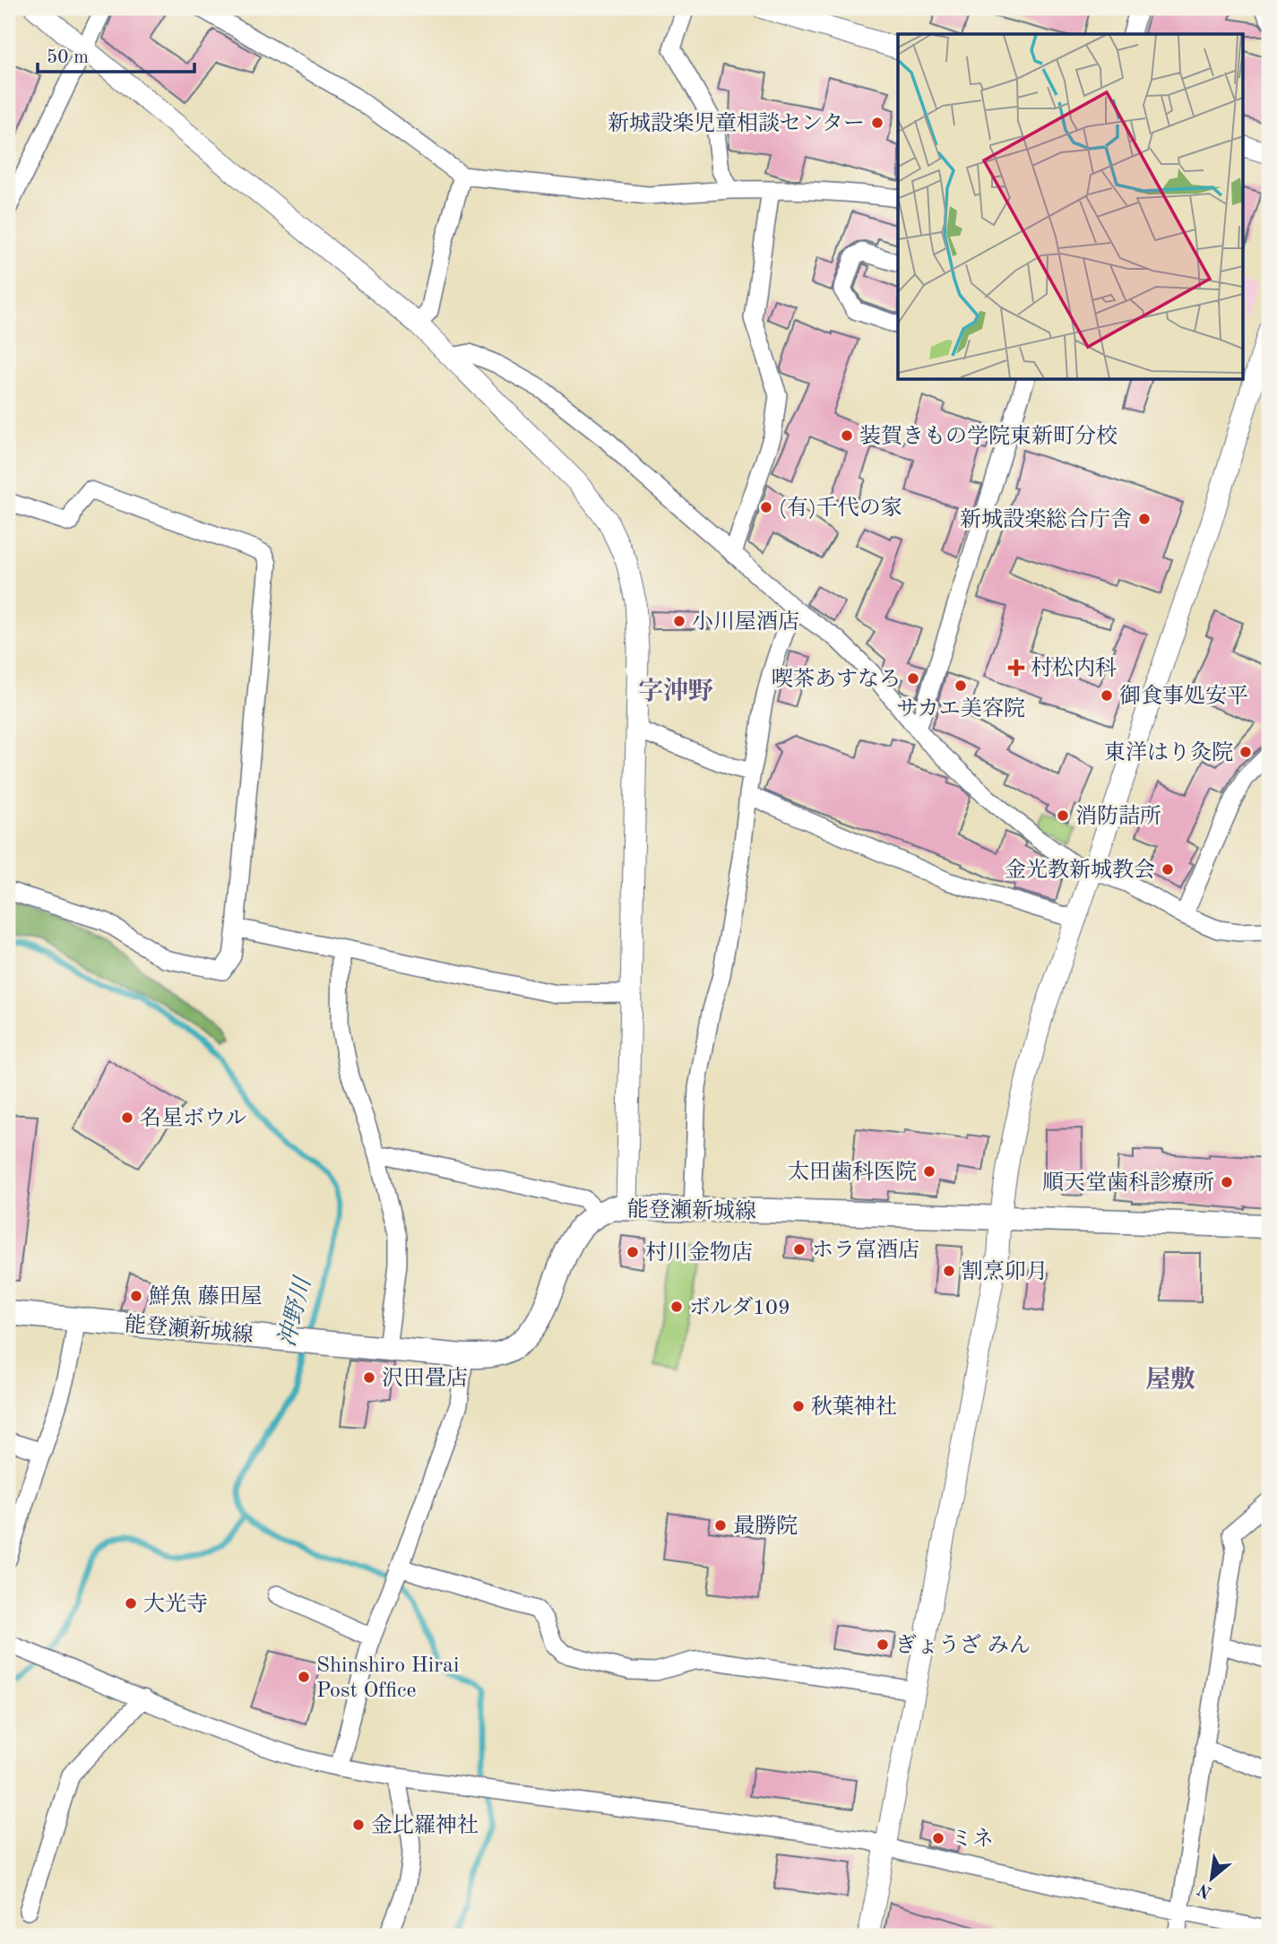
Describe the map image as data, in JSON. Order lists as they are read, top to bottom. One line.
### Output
{"streets":{"main road":["能登瀬新城線"]},"districts":["字沖野","屋敷"],"water":["沖野川"],"places":{"other":["新城設楽児童相談センター","装賀きもの学院東新町分校","(有)千代の家","新城設楽総合庁舎","小川屋酒店","喫茶あすなろ","サカエ美容院","御食事処安平","東洋はり灸院","消防詰所","金光教新城教会","名星ボウル","太田歯科医院","順天堂歯科診療所","ホラ富酒店","村川金物店","割烹卯月","鮮魚 藤田屋","ボルダ109","沢田畳店","秋葉神社","最勝院","大光寺","ぎょうざ みん","Shinshiro Hirai Post Office","金比羅神社","ミネ"],"health":["村松内科"]},"scale_bar":"50 m","north":"bottom left"}
